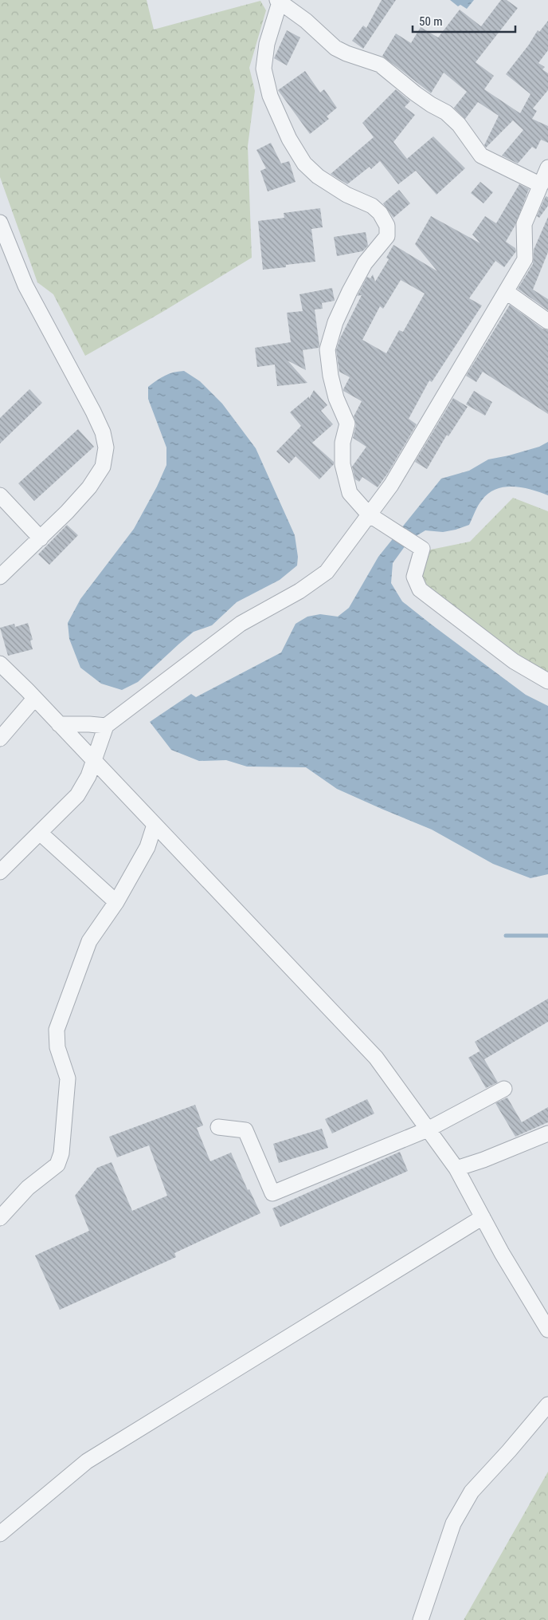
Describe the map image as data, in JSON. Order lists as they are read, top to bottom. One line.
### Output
{"scale_bar":"50 m"}
